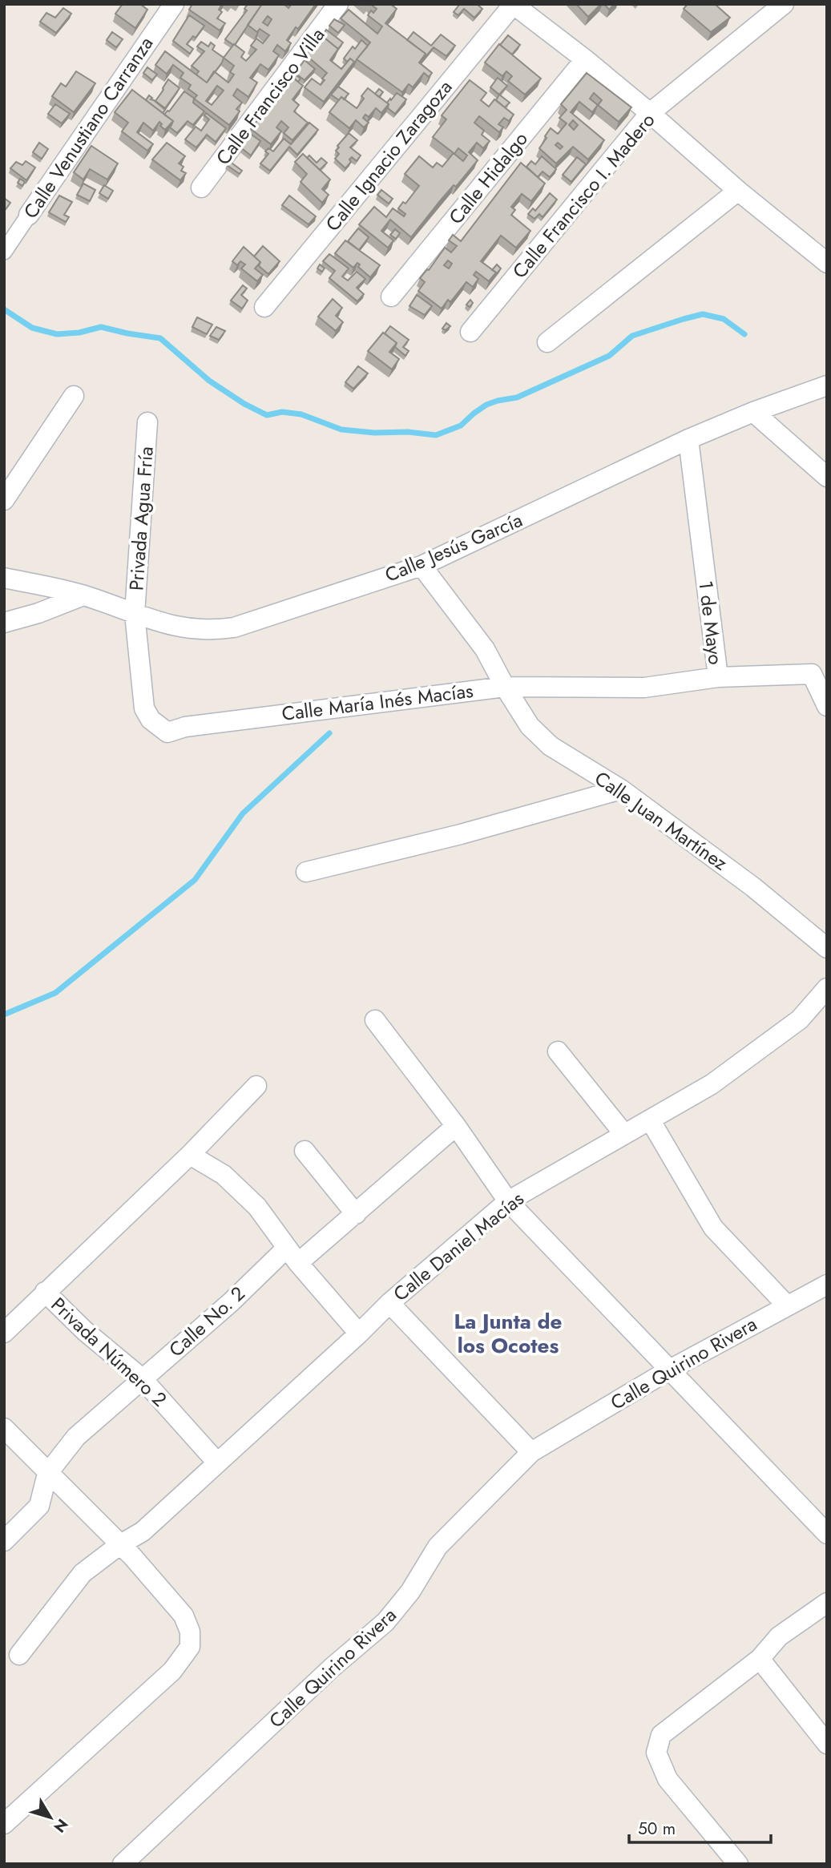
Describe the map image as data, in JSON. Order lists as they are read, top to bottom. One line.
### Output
{"streets":{"street":["Calle Francisco Villa","Calle Venustiano Carranza","Calle Ignacio Zaragoza","Calle Hidalgo","Calle Francisco I. Madero","Privada Agua Fría","Calle Jesús García","1 de Mayo","Calle María Inés Macías","Calle Juan Martínez","Calle Daniel Macías","Calle No. 2","Privada Número 2","Calle Quirino Rivera"]},"crossings":[["Privada Agua Fría","Calle Jesús García"],["Privada Agua Fría","Calle María Inés Macías"],["Calle Jesús García","1 de Mayo"],["Calle Jesús García","Calle María Inés Macías"],["Calle Jesús García","Calle Juan Martínez"],["1 de Mayo","Calle María Inés Macías"],["Calle María Inés Macías","Calle Juan Martínez"],["Calle Daniel Macías","Privada Número 2"],["Calle No. 2","Privada Número 2"]],"districts":["La Junta de los Ocotes"],"scale_bar":"50 m","north":"bottom right"}
